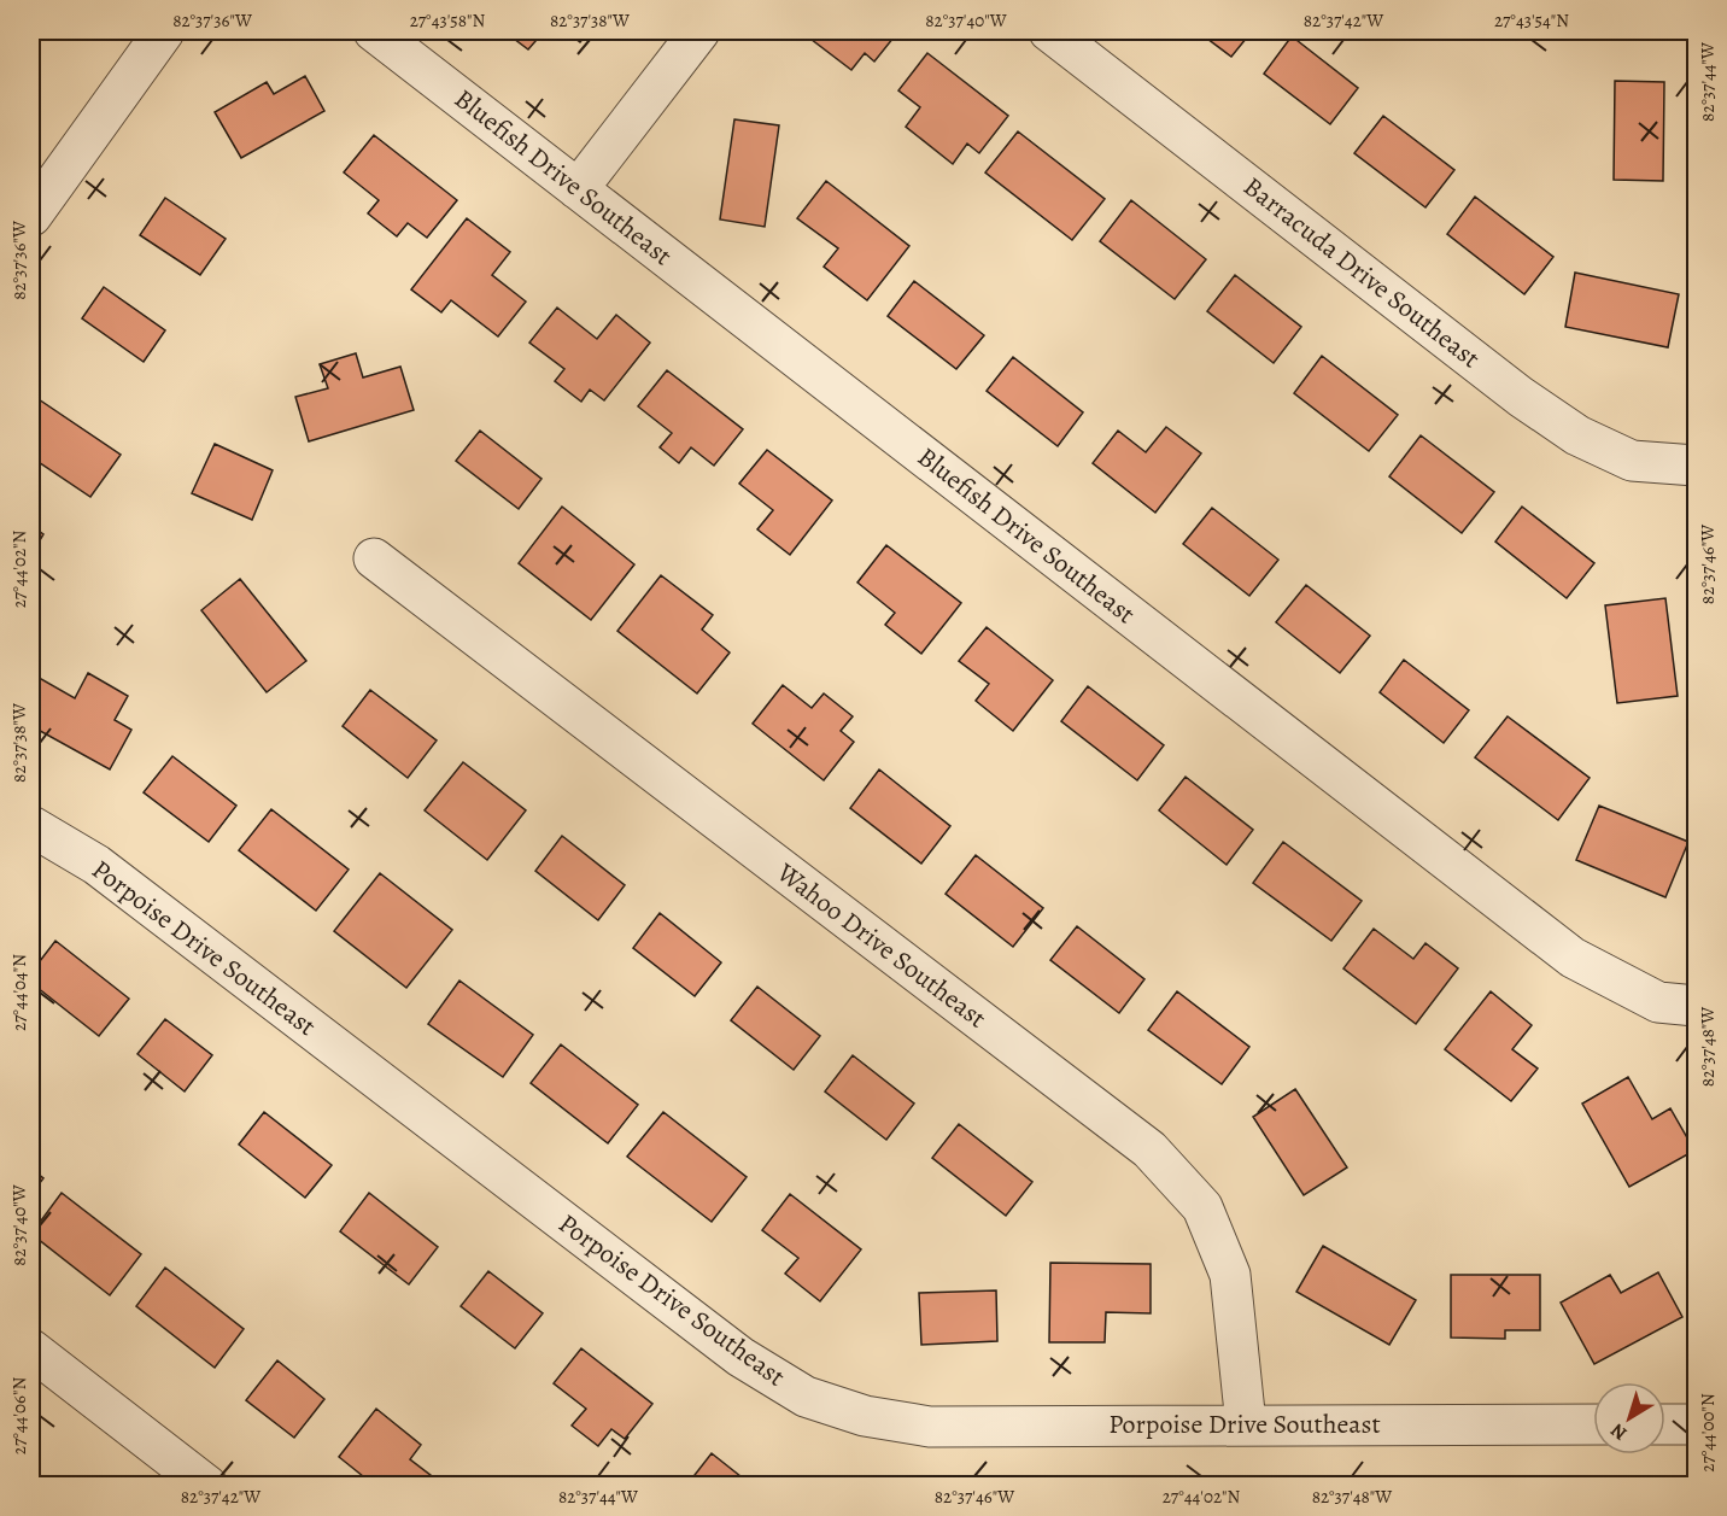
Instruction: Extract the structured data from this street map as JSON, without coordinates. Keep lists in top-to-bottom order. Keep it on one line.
{"streets":{"street":["Bluefish Drive Southeast","Barracuda Drive Southeast","Wahoo Drive Southeast","Porpoise Drive Southeast"]},"crossings":[["Wahoo Drive Southeast","Porpoise Drive Southeast"]],"north":"bottom left","coordinates":["82°37'36\"W","27°43'58\"N","82°37'38\"W","82°37'40\"W","82°37'42\"W","27°43'54\"N","82°37'44\"W","82°37'46\"W","27°44'02\"N","27°44'04\"N","82°37'48\"W","27°44'06\"N","27°44'00\"N"]}
